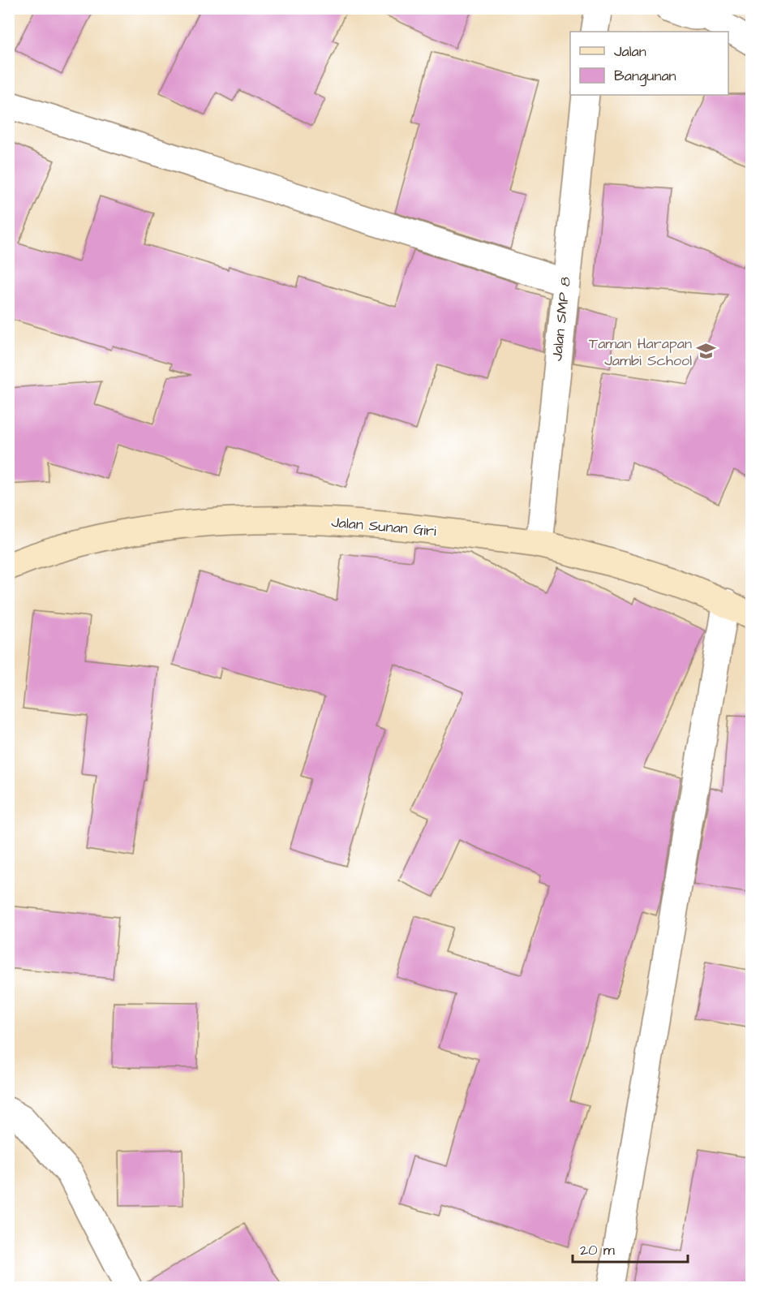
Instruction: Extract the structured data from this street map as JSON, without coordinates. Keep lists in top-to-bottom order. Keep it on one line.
{"streets":{"street":["Jalan SMP 8","Jalan Sunan Giri"]},"crossings":[["Jalan SMP 8","Jalan Sunan Giri"]],"places":{"school or university":["Taman Harapan Jambi School"]},"legend":["Jalan","Bangunan"],"scale_bar":"20 m"}
